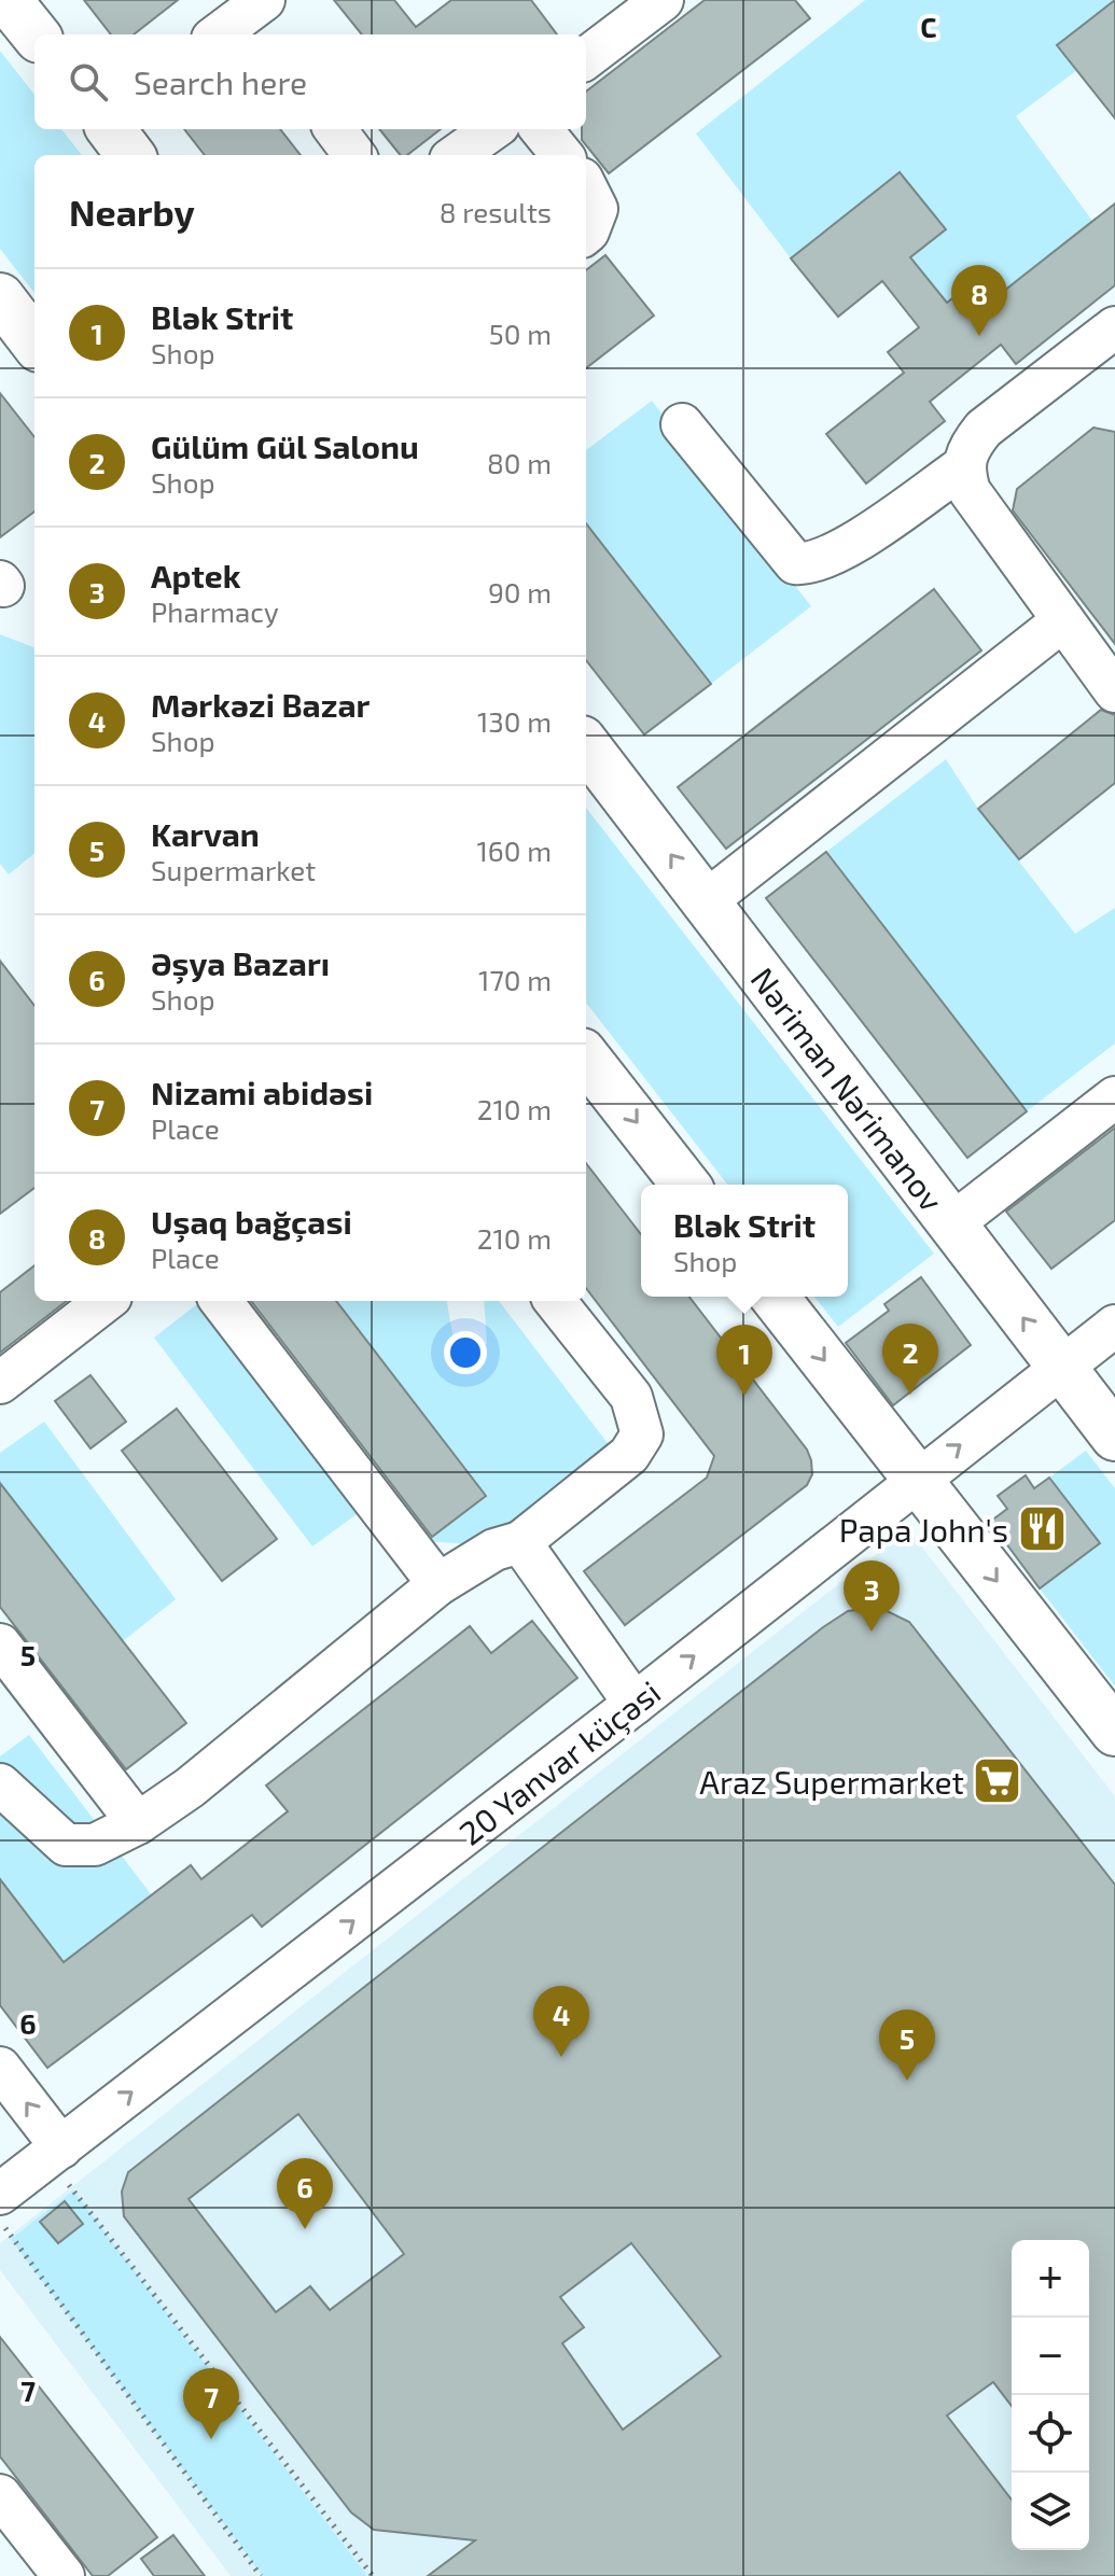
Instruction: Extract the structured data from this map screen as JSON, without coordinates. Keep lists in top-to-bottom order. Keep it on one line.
{"streets":{"main road":["Nəriman Nərimanov"],"street":["20 Yanvar küçəsi"]},"crossings":[["Nəriman Nərimanov","20 Yanvar küçəsi"]],"places":{"restaurant":["Papa John's"],"supermarket":["Araz Supermarket"]},"page":{"search":"Search here","heading":["Nearby","8 results"],"pins":["8","2","1","3","4","5","6","7"],"list":[{"mark":"1","name":"Blək Strit","note":"Shop","value":"50 m"},{"mark":"2","name":"Gülüm Gül Salonu","note":"Shop","value":"80 m"},{"mark":"3","name":"Aptek","note":"Pharmacy","value":"90 m"},{"mark":"4","name":"Mərkəzi Bazar","note":"Shop","value":"130 m"},{"mark":"5","name":"Karvan","note":"Supermarket","value":"160 m"},{"mark":"6","name":"Əşya Bazarı","note":"Shop","value":"170 m"},{"mark":"7","name":"Nizami abidәsi","note":"Place","value":"210 m"},{"mark":"8","name":"Uşaq bağçasi","note":"Place","value":"210 m"}],"popup":["Blək Strit","Shop"],"map_buttons":["+","−"]},"grid":{"columns":["C"],"rows":["5","6","7"]}}
